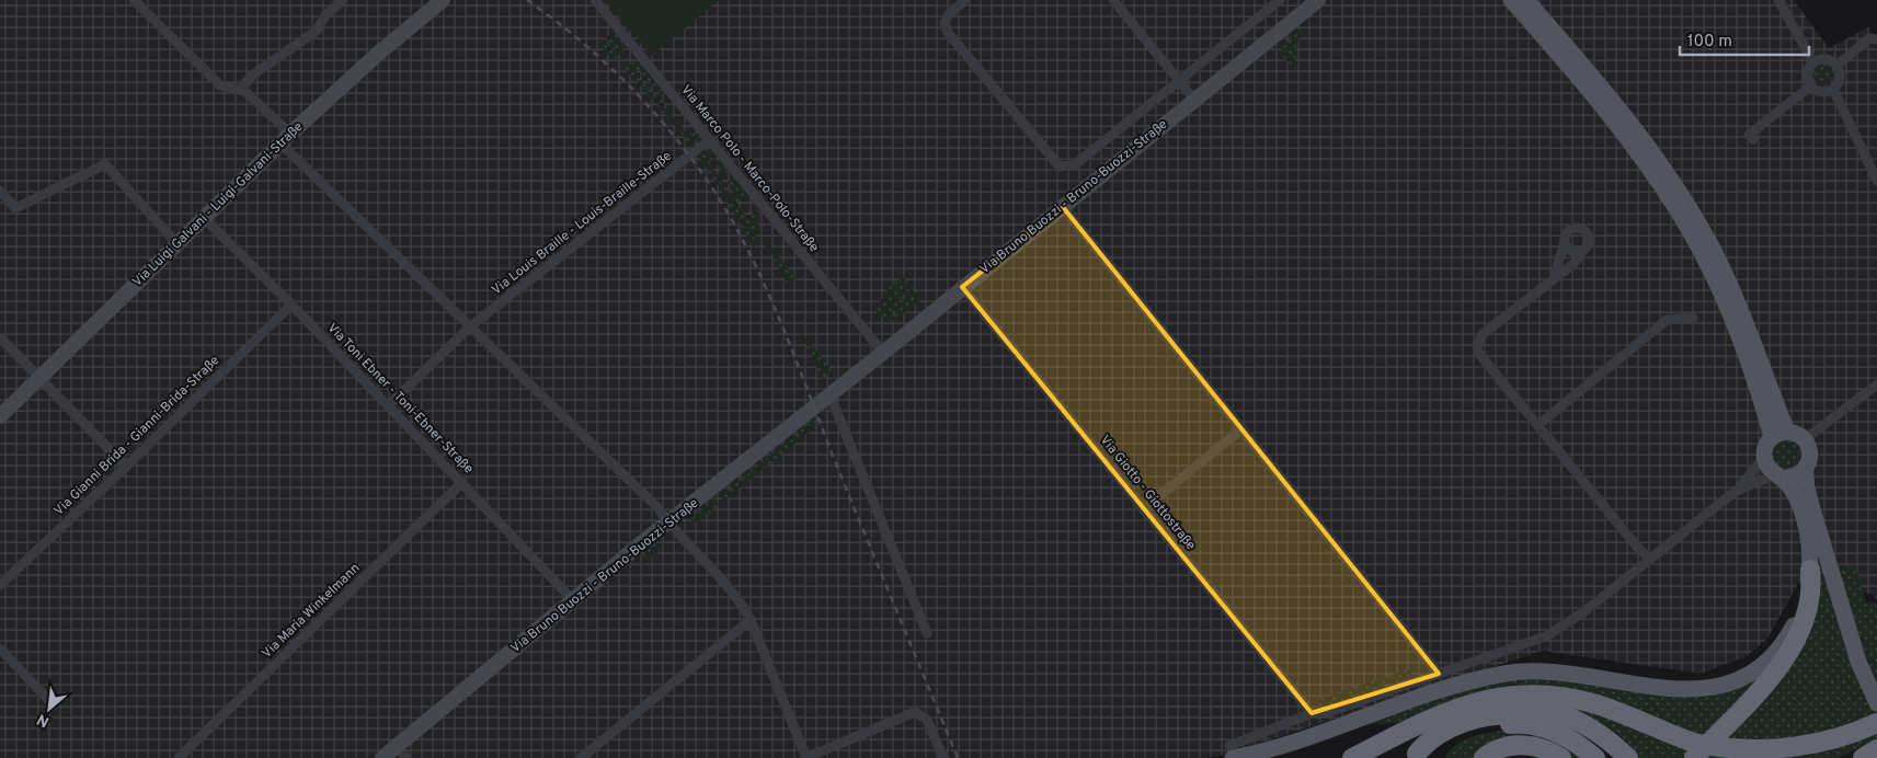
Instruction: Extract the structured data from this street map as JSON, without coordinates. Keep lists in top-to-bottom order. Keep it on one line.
{"streets":{"main road":["Via Bruno Buozzi - Bruno-Buozzi-Straße","Via Luigi Galvani - Luigi-Galvani-Straße"],"street":["Via Marco Polo - Marco-Polo-Straße","Via Louis Braille - Louis-Braille-Straße","Via Toni Ebner - Toni-Ebner-Straße","Via Gianni Brida - Gianni-Brida-Straße","Via Giotto - Giottostraße","Via Maria Winkelmann"]},"crossings":[["Via Marco Polo - Marco-Polo-Straße","Via Bruno Buozzi - Bruno-Buozzi-Straße"],["Via Marco Polo - Marco-Polo-Straße","Via Louis Braille - Louis-Braille-Straße"],["Via Bruno Buozzi - Bruno-Buozzi-Straße","Via Toni Ebner - Toni-Ebner-Straße"],["Via Bruno Buozzi - Bruno-Buozzi-Straße","Via Giotto - Giottostraße"],["Via Luigi Galvani - Luigi-Galvani-Straße","Via Toni Ebner - Toni-Ebner-Straße"],["Via Louis Braille - Louis-Braille-Straße","Via Toni Ebner - Toni-Ebner-Straße"],["Via Toni Ebner - Toni-Ebner-Straße","Via Gianni Brida - Gianni-Brida-Straße"],["Via Toni Ebner - Toni-Ebner-Straße","Via Maria Winkelmann"]],"scale_bar":"100 m","north":"bottom left"}
